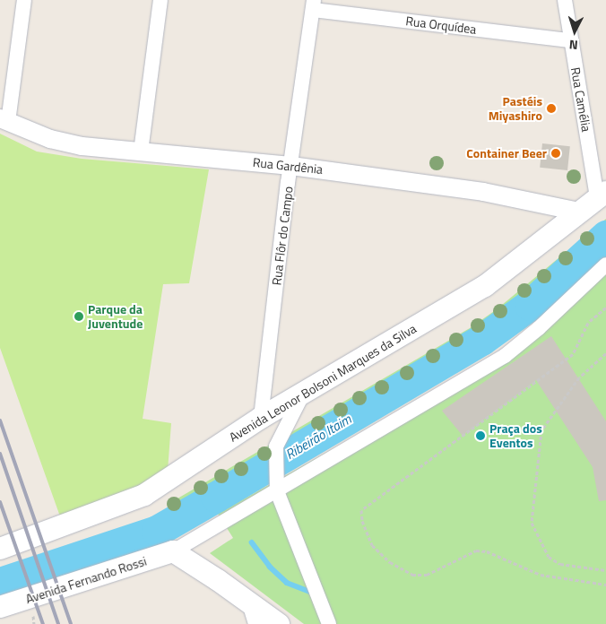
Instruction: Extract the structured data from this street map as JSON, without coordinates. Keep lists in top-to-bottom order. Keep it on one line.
{"streets":{"main road":["Avenida Leonor Bolsoni Marques da Silva","Avenida Fernando Rossi"],"street":["Rua Orquídea","Rua Camélia","Rua Gardênia","Rua Flôr do Campo"]},"crossings":[["Rua Orquídea","Rua Camélia"],["Rua Orquídea","Rua Flôr do Campo"],["Rua Camélia","Avenida Leonor Bolsoni Marques da Silva"],["Rua Gardênia","Rua Flôr do Campo"],["Rua Gardênia","Avenida Leonor Bolsoni Marques da Silva"],["Rua Flôr do Campo","Avenida Leonor Bolsoni Marques da Silva"]],"water":["Ribeirão Itaim"],"places":["Pastéis Miyashiro","Container Beer","Parque da Juventude","Praça dos Eventos"],"north":"bottom"}
